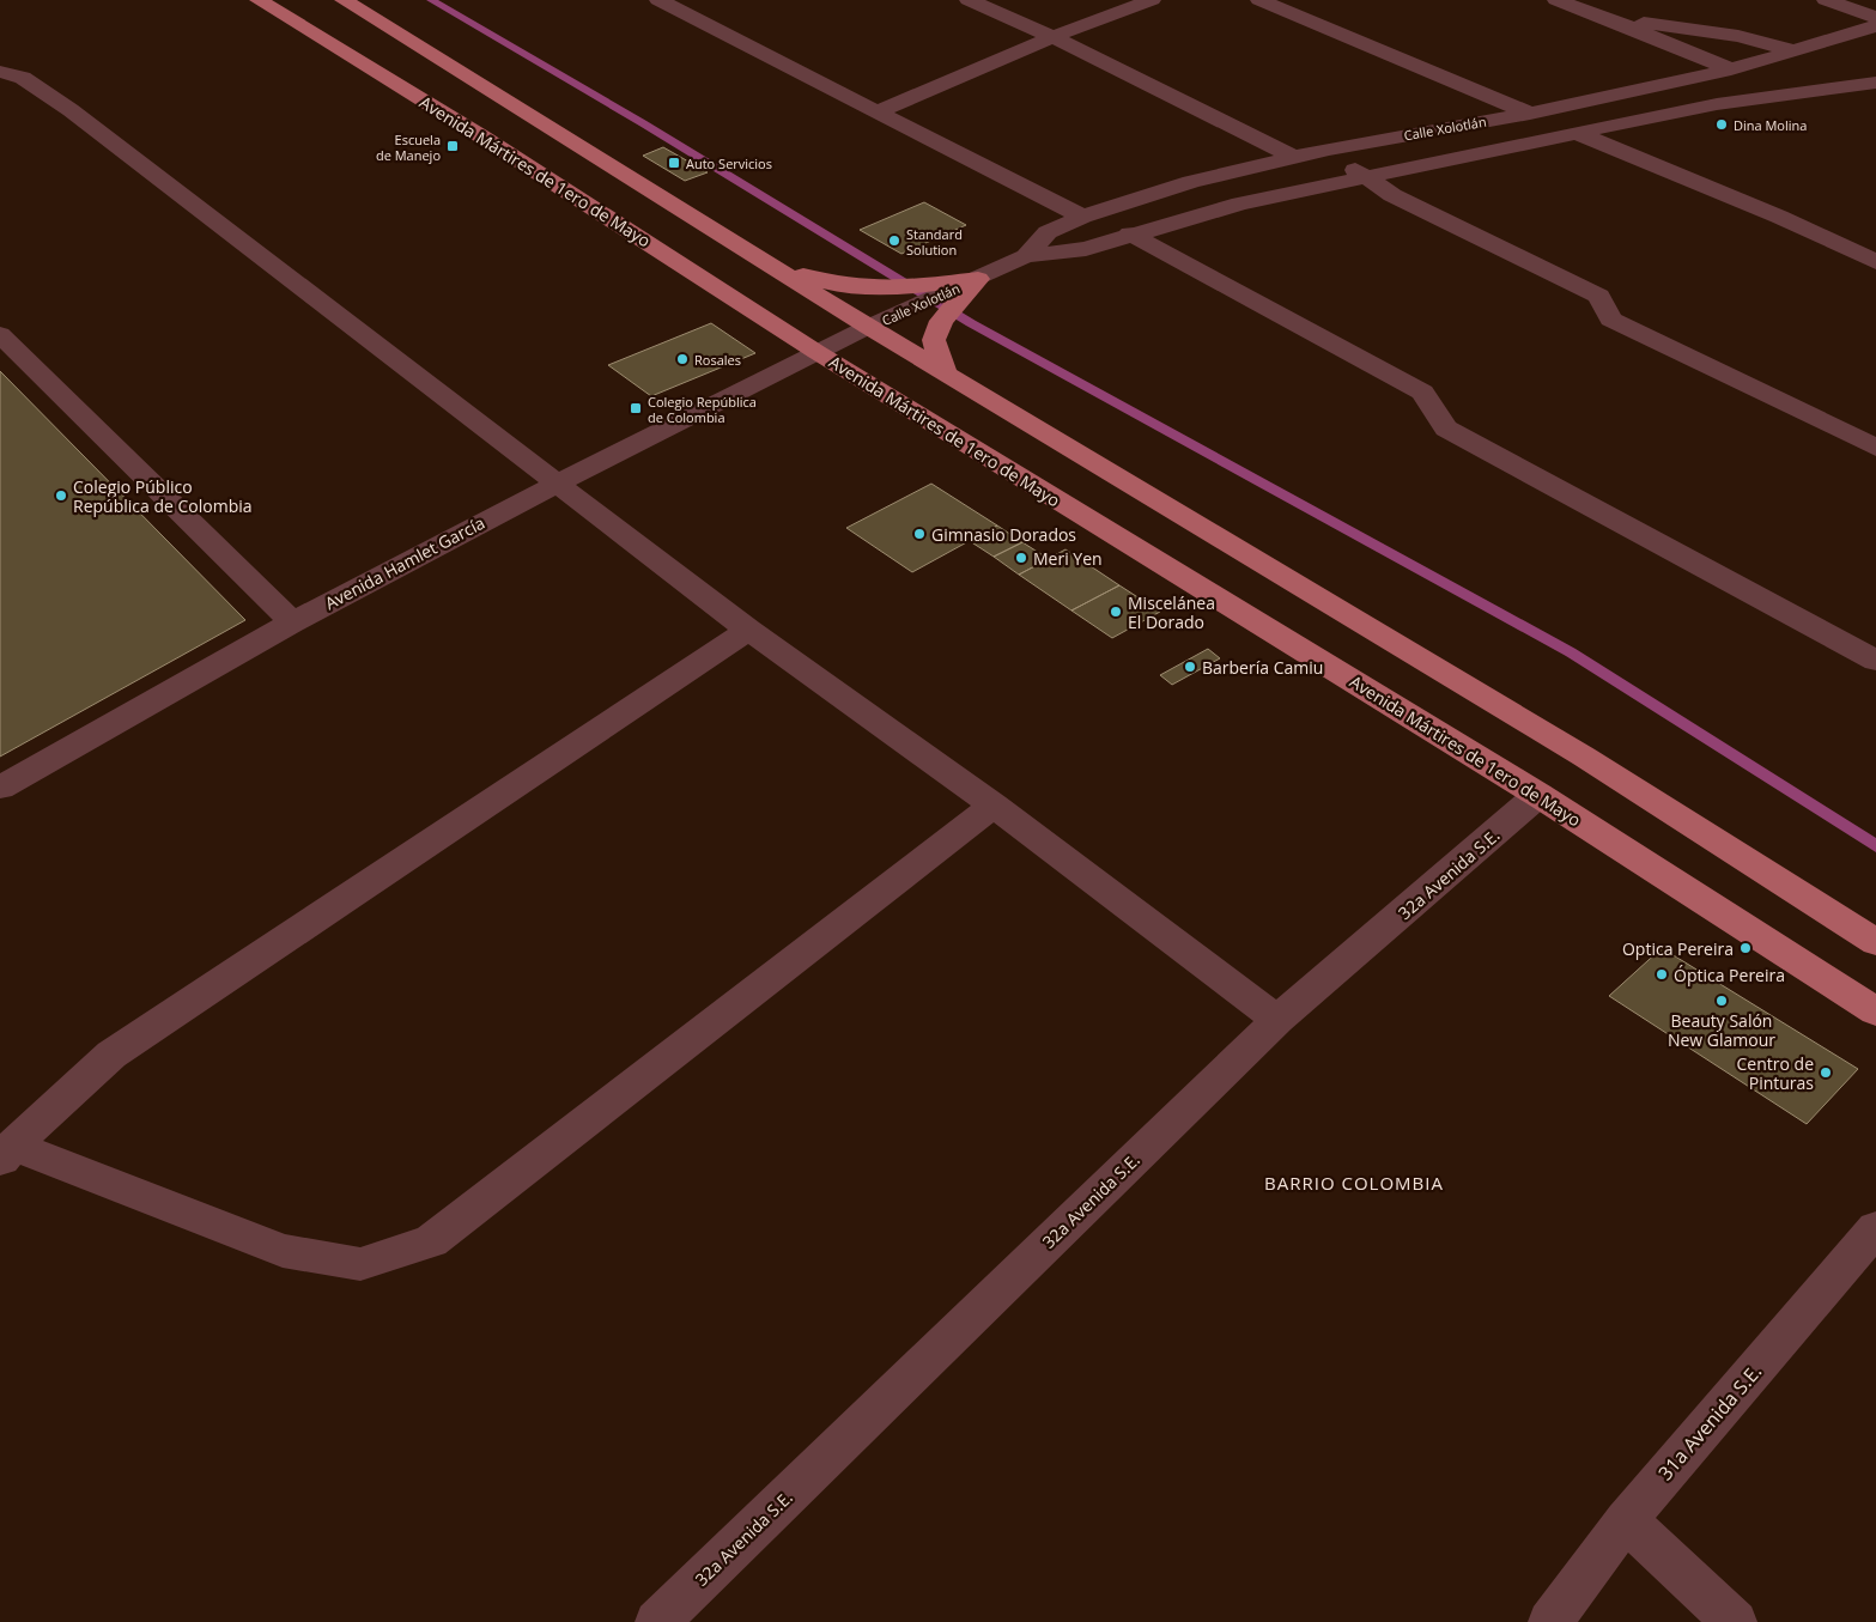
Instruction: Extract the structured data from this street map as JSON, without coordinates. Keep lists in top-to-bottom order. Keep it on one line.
{"streets":{"main road":["Avenida Mártires de 1ero de Mayo"],"street":["Calle Xolotlán","Avenida Hamlet García","32a Avenida S.E.","31a Avenida S.E."]},"crossings":[["Calle Xolotlán","Avenida Mártires de 1ero de Mayo"],["Calle Xolotlán","Avenida Hamlet García"],["Avenida Mártires de 1ero de Mayo","Avenida Hamlet García"],["Avenida Mártires de 1ero de Mayo","32a Avenida S.E."]],"districts":["BARRIO COLOMBIA"],"places":{"other":["Dina Molina","Standard Solution","Rosales","Colegio Público República de Colombia","Gimnasio Dorados","Meri Yen","Miscelánea El Dorado","Barbería Camiu","Optica Pereira","Óptica Pereira","Beauty Salón New Glamour","Centro de Pinturas"],"transit":["Escuela de Manejo","Auto Servicios","Colegio República de Colombia"]}}
